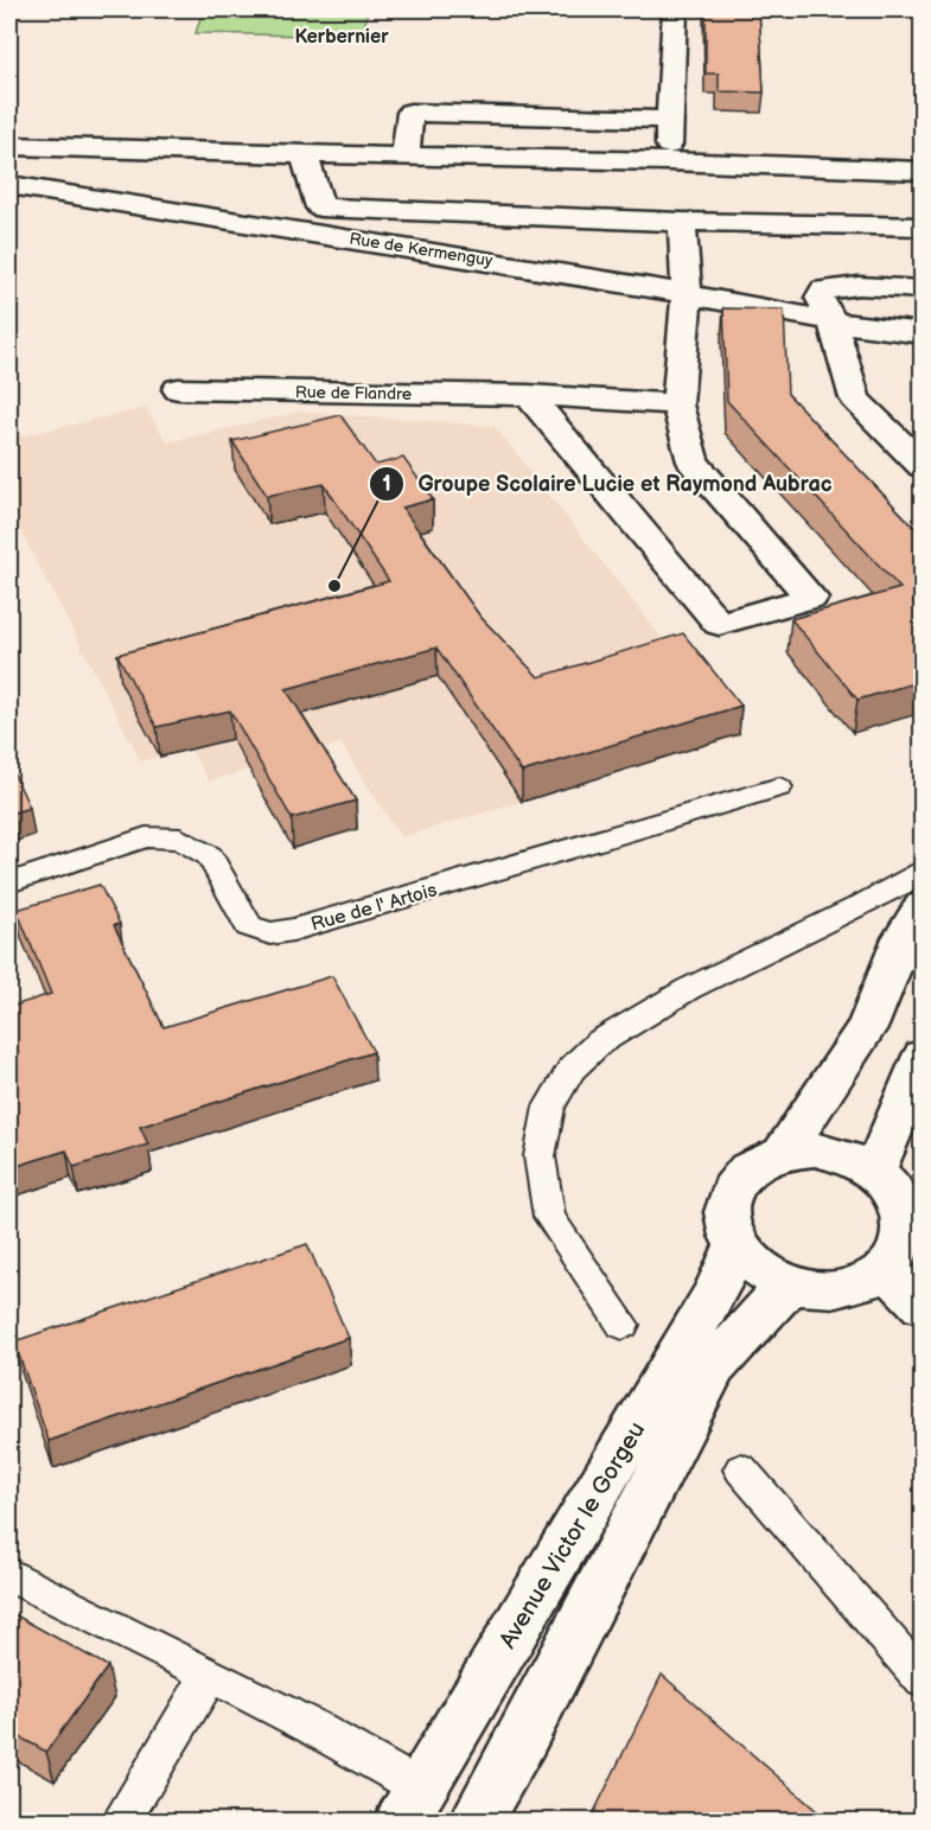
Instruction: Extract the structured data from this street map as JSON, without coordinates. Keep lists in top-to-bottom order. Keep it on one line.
{"streets":{"street":["Rue de Kermenguy","Rue de Flandre","Avenue Victor le Gorgeu"],"lane":["Rue de l' Artois"]},"districts":["Kerbernier"],"places":["Groupe Scolaire Lucie et Raymond Aubrac"]}
